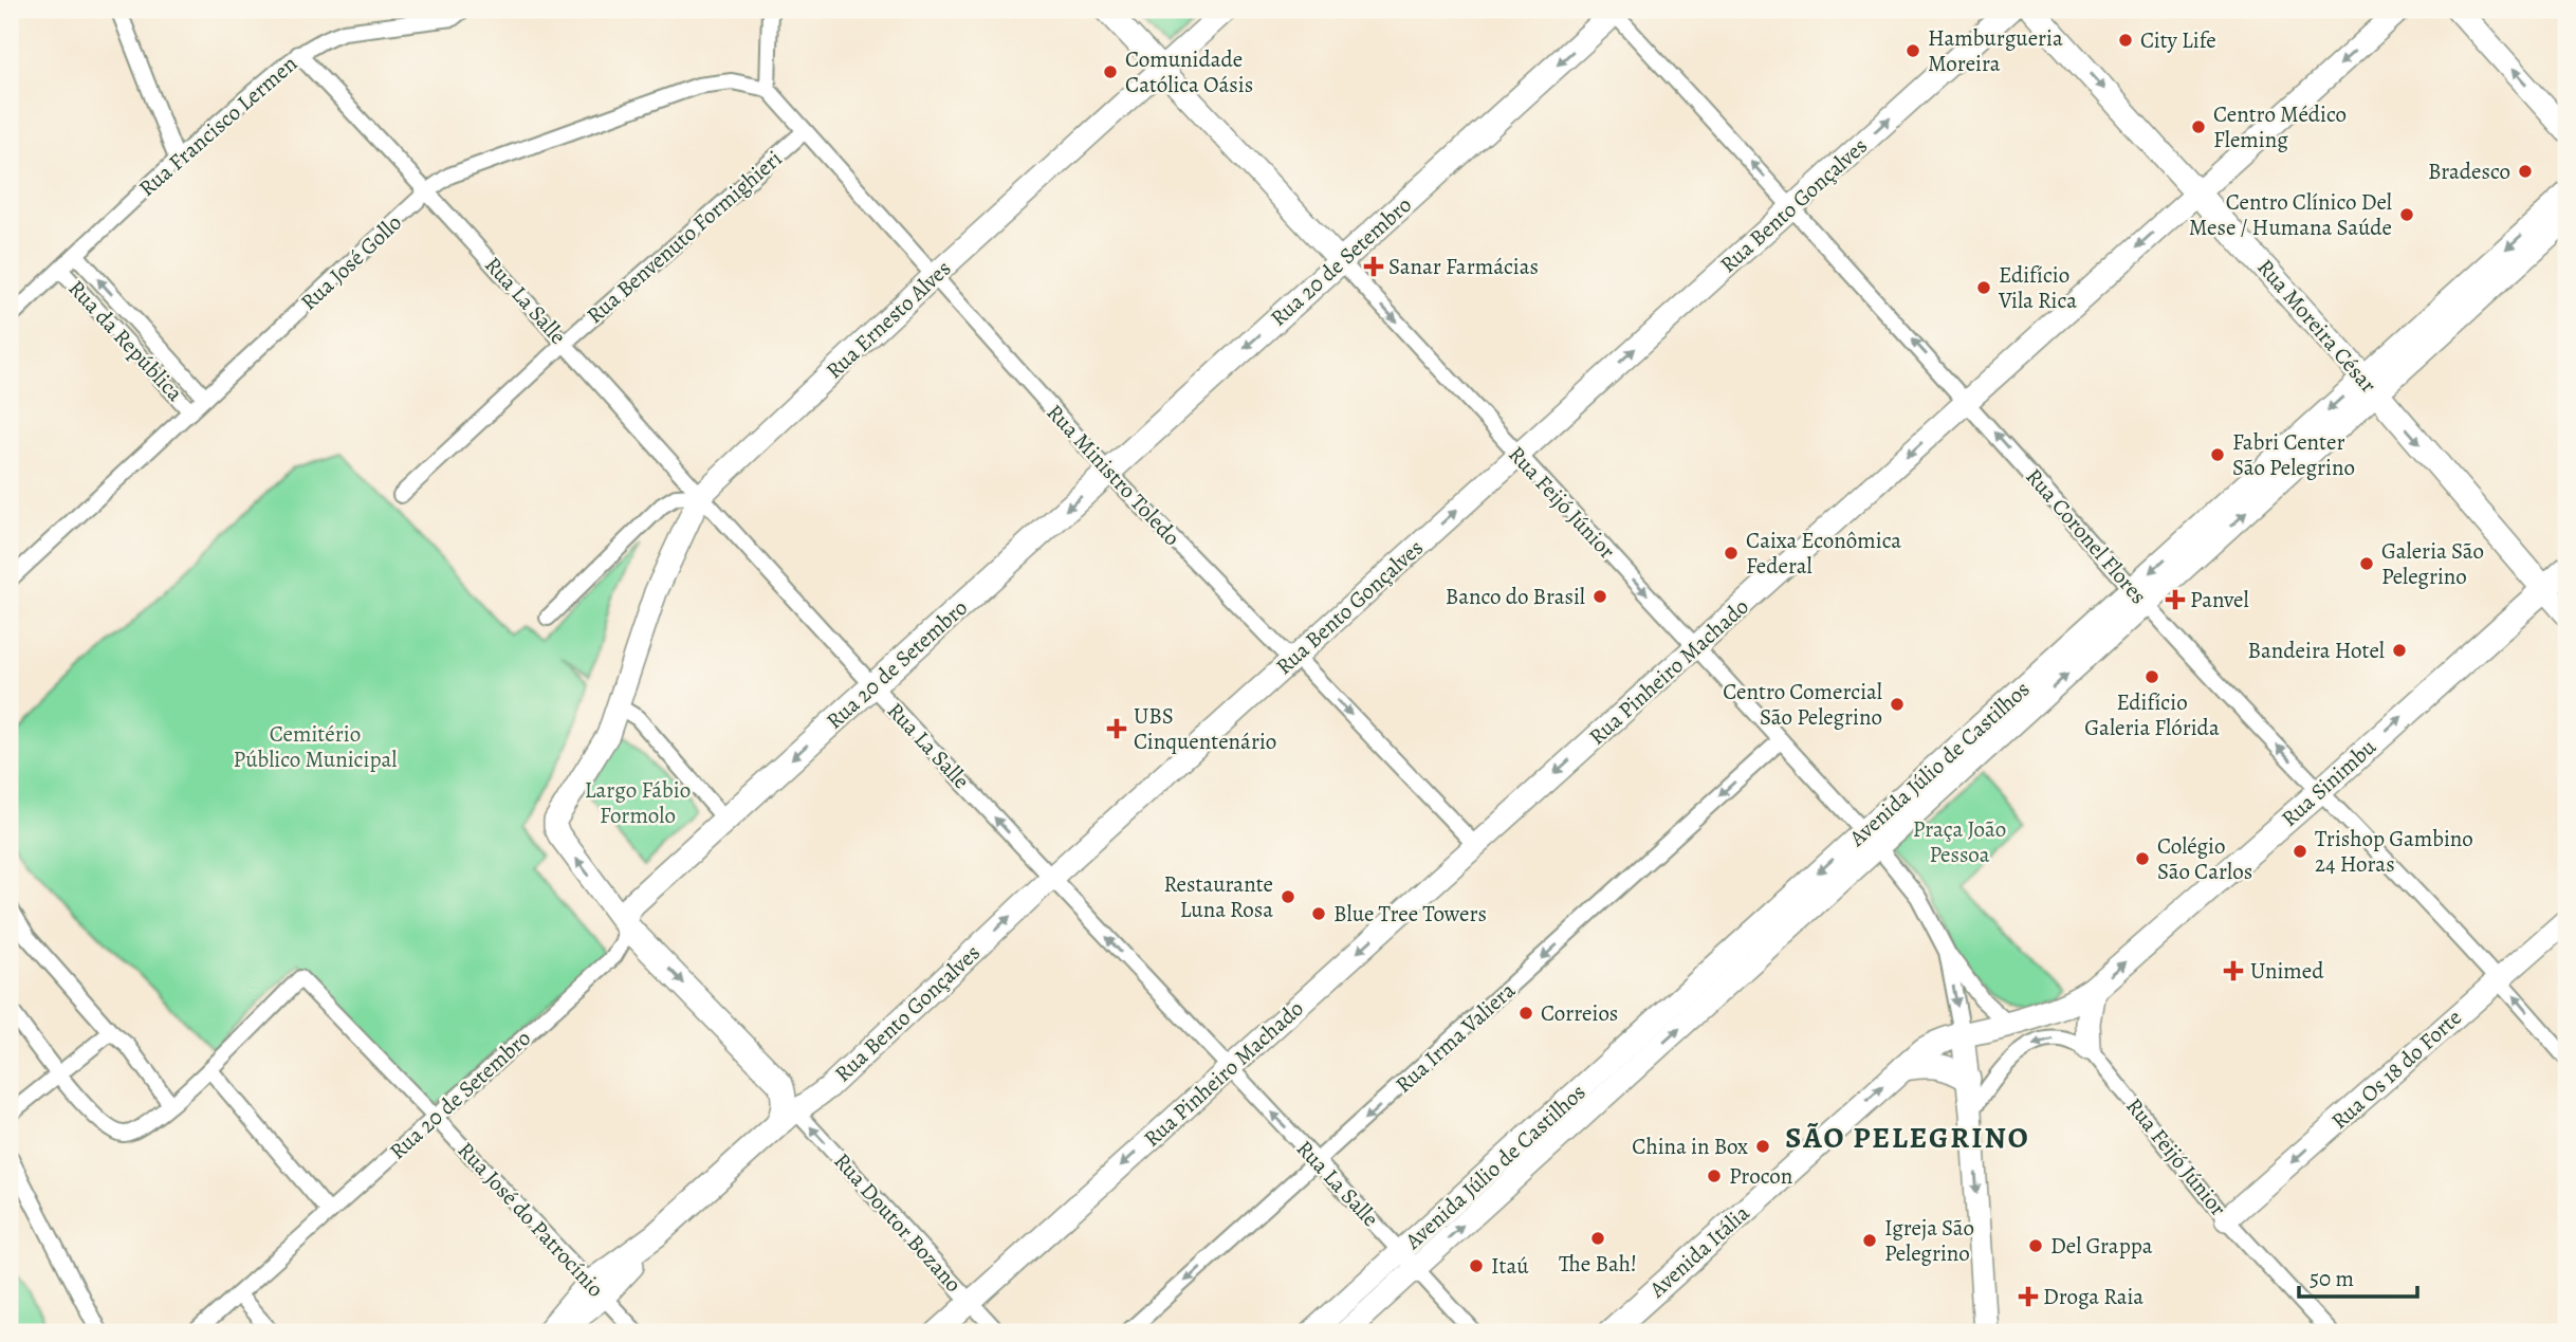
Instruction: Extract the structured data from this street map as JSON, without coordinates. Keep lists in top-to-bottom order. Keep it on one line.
{"streets":{"main road":["Rua Bento Gonçalves","Rua 20 de Setembro","Rua Moreira César","Rua Sinimbu","Avenida Itália"],"street":["Rua Francisco Lermen","Rua Benvenuto Formighieri","Rua José Gollo","Rua La Salle","Rua Ernesto Alves","Rua da República","Rua Ministro Toledo","Rua Feijó Júnior","Rua Coronel Flores","Rua Pinheiro Machado","Avenida Júlio de Castilhos","Rua Irma Valiera","Rua Os 18 do Forte","Rua José do Patrocínio","Rua Doutor Bozano"]},"crossings":[["Rua Francisco Lermen","Rua La Salle"],["Rua Francisco Lermen","Rua da República"],["Rua Bento Gonçalves","Rua La Salle"],["Rua Bento Gonçalves","Rua Ministro Toledo"],["Rua Bento Gonçalves","Rua Feijó Júnior"],["Rua Bento Gonçalves","Rua Coronel Flores"],["Rua Bento Gonçalves","Rua José do Patrocínio"],["Rua Bento Gonçalves","Rua Doutor Bozano"],["Rua Benvenuto Formighieri","Rua La Salle"],["Rua Benvenuto Formighieri","Rua Ministro Toledo"],["Rua 20 de Setembro","Rua La Salle"],["Rua 20 de Setembro","Rua Ministro Toledo"],["Rua 20 de Setembro","Rua Feijó Júnior"],["Rua 20 de Setembro","Rua Coronel Flores"],["Rua 20 de Setembro","Rua José do Patrocínio"],["Rua José Gollo","Rua La Salle"],["Rua José Gollo","Rua da República"],["Rua José Gollo","Rua Ministro Toledo"],["Rua La Salle","Rua Ernesto Alves"],["Rua La Salle","Rua Pinheiro Machado"],["Rua La Salle","Avenida Júlio de Castilhos"],["Rua La Salle","Rua Irma Valiera"],["Rua Ernesto Alves","Rua Ministro Toledo"],["Rua Ernesto Alves","Rua Feijó Júnior"],["Rua Moreira César","Rua Pinheiro Machado"],["Rua Moreira César","Avenida Júlio de Castilhos"],["Rua Moreira César","Rua Sinimbu"],["Rua Ministro Toledo","Rua Pinheiro Machado"],["Rua Feijó Júnior","Rua Pinheiro Machado"],["Rua Feijó Júnior","Avenida Júlio de Castilhos"],["Rua Feijó Júnior","Rua Sinimbu"],["Rua Feijó Júnior","Rua Irma Valiera"],["Rua Feijó Júnior","Rua Os 18 do Forte"],["Rua Feijó Júnior","Avenida Itália"],["Rua Coronel Flores","Rua Pinheiro Machado"],["Rua Coronel Flores","Avenida Júlio de Castilhos"],["Rua Coronel Flores","Rua Sinimbu"],["Rua Coronel Flores","Rua Os 18 do Forte"],["Rua Pinheiro Machado","Rua Doutor Bozano"],["Rua Sinimbu","Avenida Itália"]],"one_way":["Rua Bento Gonçalves","Rua 20 de Setembro","Rua La Salle","Rua Moreira César","Rua Coronel Flores","Rua Pinheiro Machado","Rua Sinimbu","Rua Irma Valiera","Rua Os 18 do Forte","Rua Doutor Bozano","Avenida Itália"],"districts":["SÃO PELEGRINO"],"parks":["Cemitério Público Municipal","Largo Fábio Formolo","Praça João Pessoa"],"places":{"other":["City Life","Hamburgueria Moreira","Comunidade Católica Oásis","Centro Médico Fleming","Bradesco","Centro Clínico Del Mese / Humana Saúde","Edifício Vila Rica","Fabri Center São Pelegrino","Caixa Econômica Federal","Galeria São Pelegrino","Banco do Brasil","Bandeira Hotel","Edifício Galeria Flórida","Centro Comercial São Pelegrino","Trishop Gambino 24 Horas","Colégio São Carlos","Restaurante Luna Rosa","Blue Tree Towers","Correios","China in Box","Procon","The Bah!","Igreja São Pelegrino","Del Grappa","Itaú"],"health":["Sanar Farmácias","Panvel","UBS Cinquentenário","Unimed","Droga Raia"]},"scale_bar":"50 m"}
